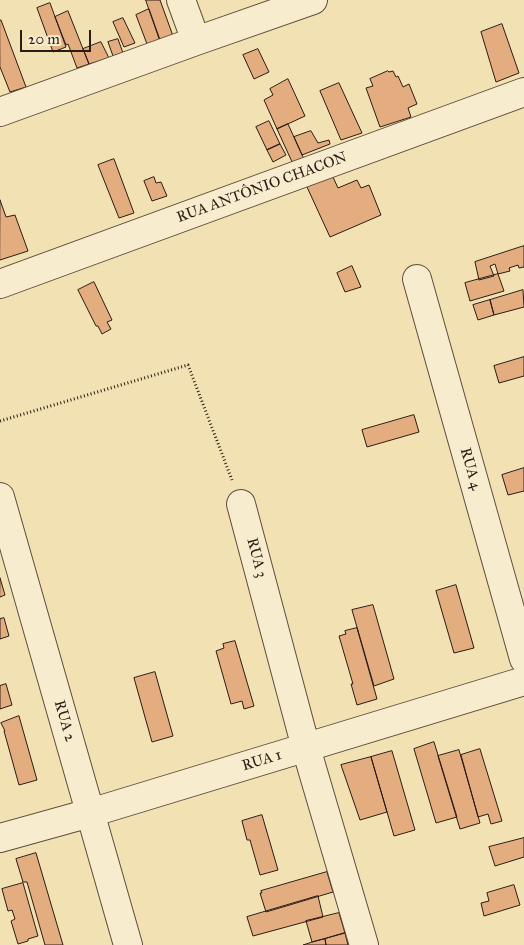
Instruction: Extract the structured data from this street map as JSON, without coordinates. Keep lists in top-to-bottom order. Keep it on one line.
{"streets":{"street":["RUA ANTÔNIO CHACON","RUA 4","RUA 3","RUA 2","RUA 1"]},"crossings":[["RUA 3","RUA 1"],["RUA 2","RUA 1"]],"scale_bar":"20 m"}
